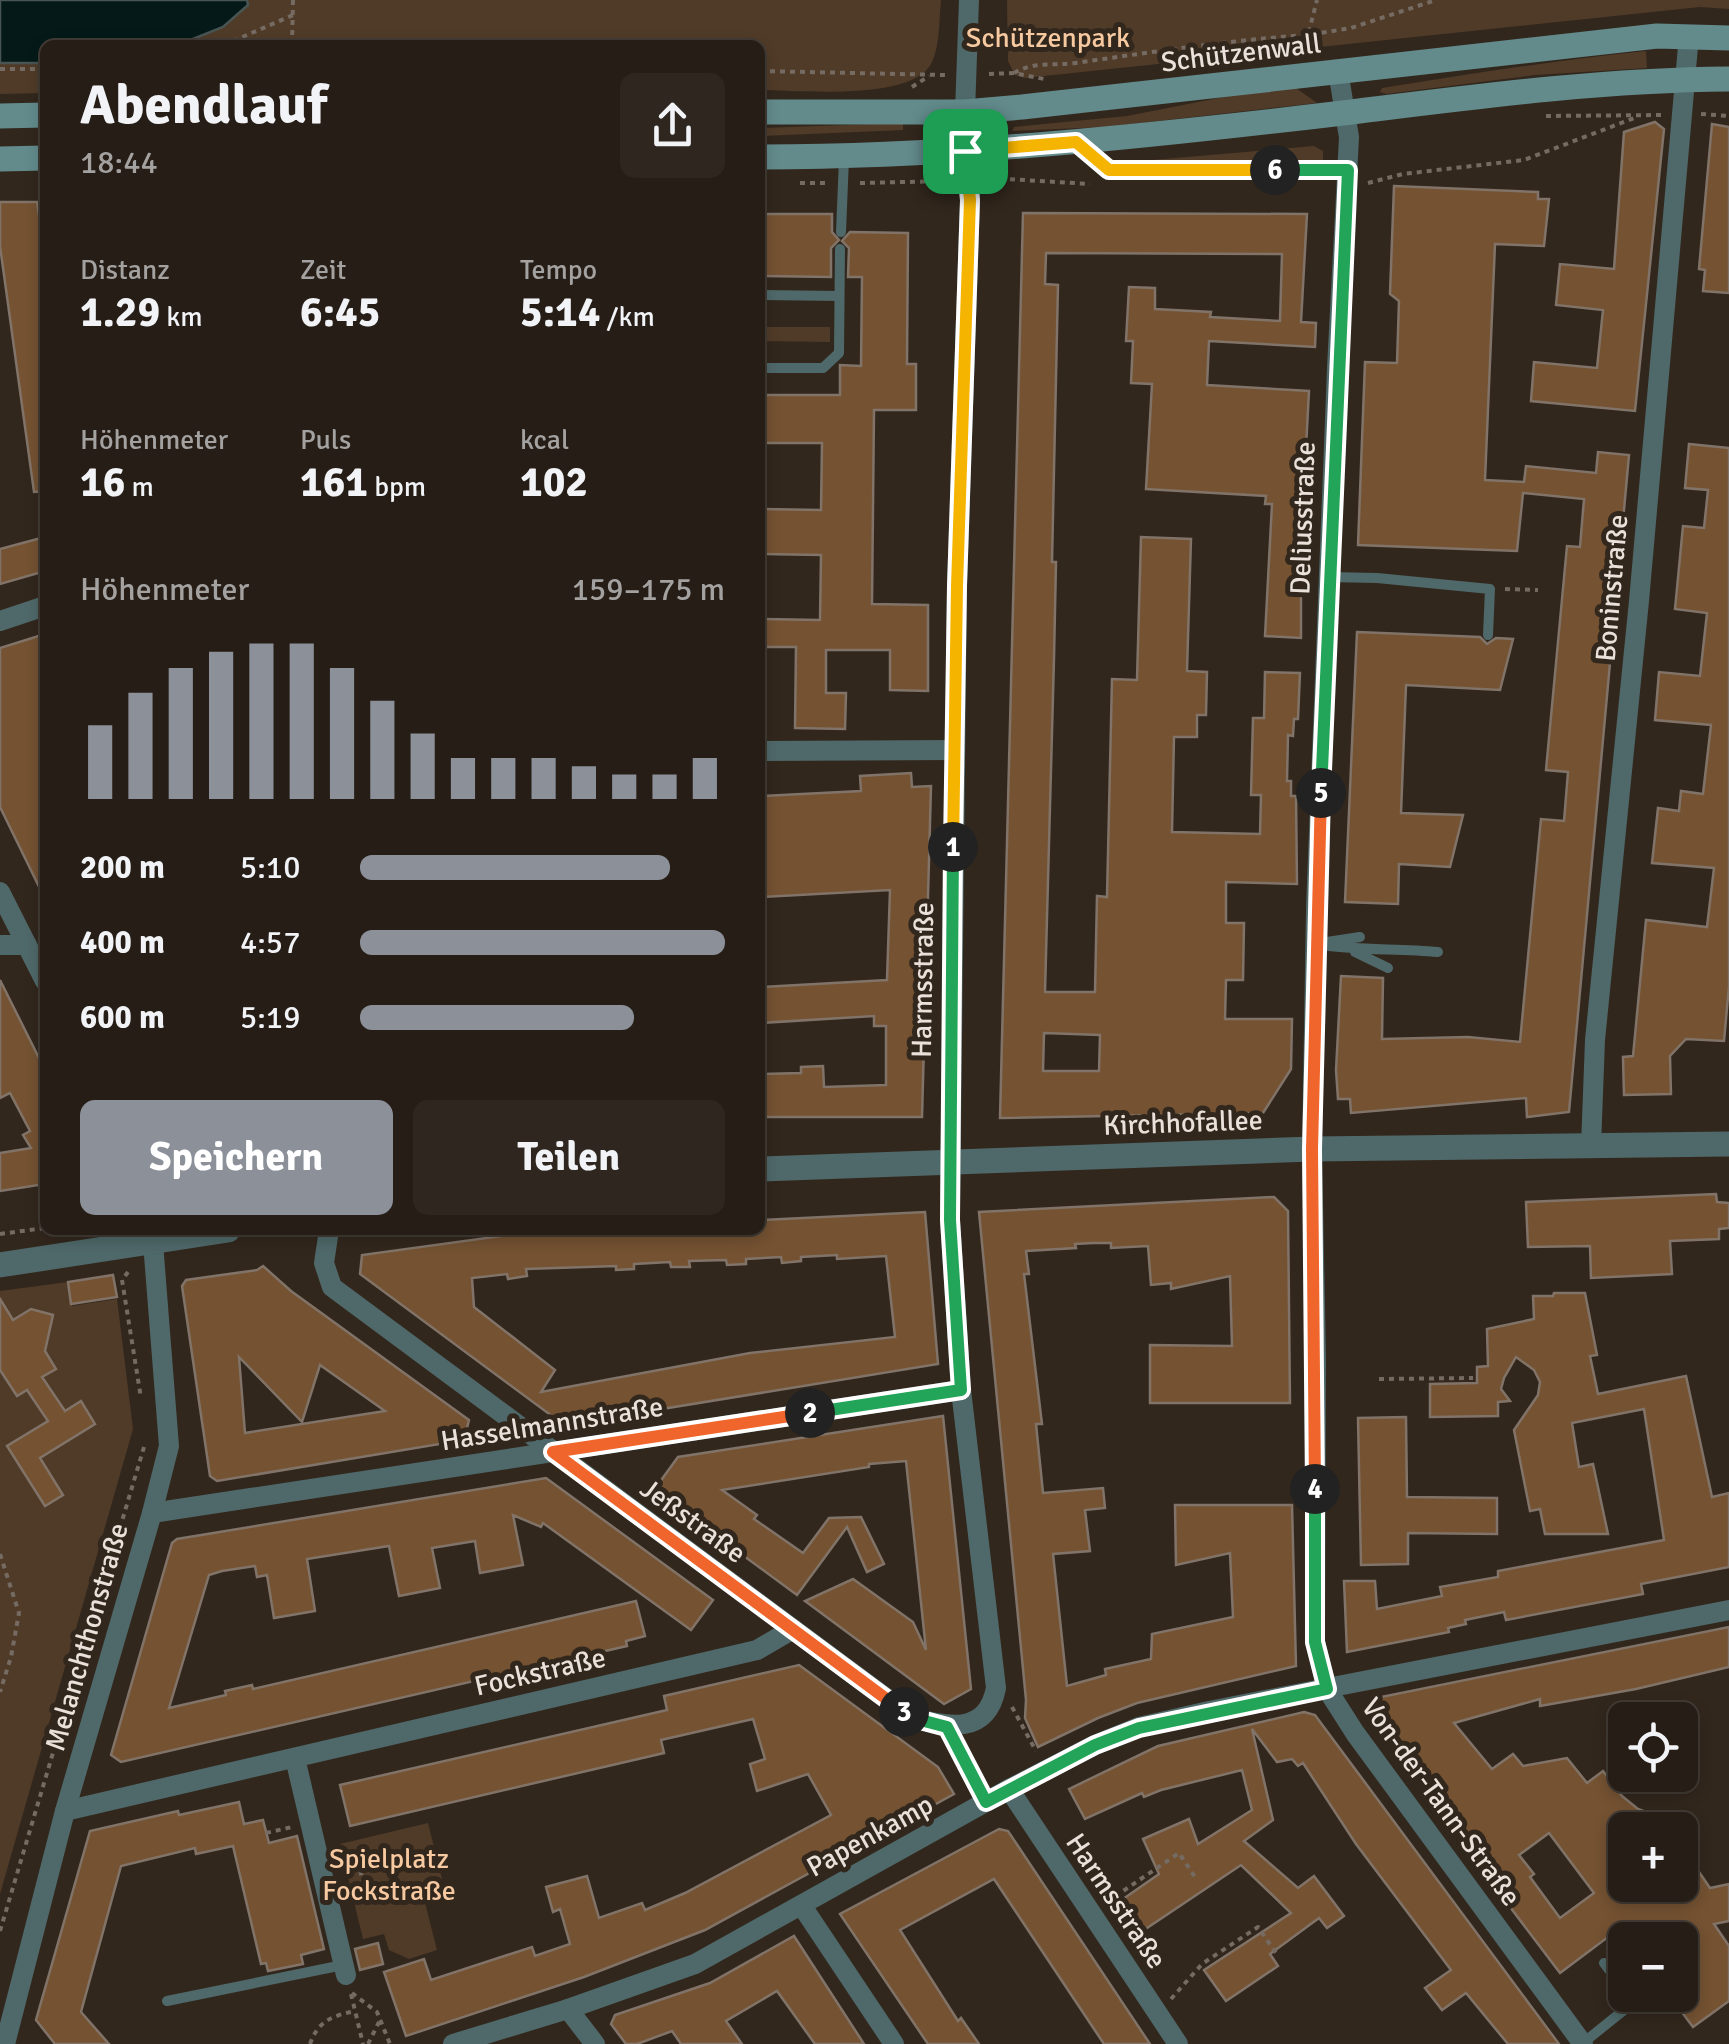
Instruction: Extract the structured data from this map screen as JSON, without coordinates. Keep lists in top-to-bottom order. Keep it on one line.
{"streets":{"main road":["Schützenwall"],"street":["Deliusstraße","Boninstraße","Harmsstraße","Kirchhofallee","Hasselmannstraße","Jeßstraße","Melanchthonstraße","Fockstraße","Von-der-Tann-Straße","Papenkamp"]},"crossings":[["Schützenwall","Deliusstraße"],["Schützenwall","Boninstraße"],["Schützenwall","Harmsstraße"],["Deliusstraße","Kirchhofallee"],["Deliusstraße","Von-der-Tann-Straße"],["Boninstraße","Kirchhofallee"],["Harmsstraße","Kirchhofallee"],["Harmsstraße","Hasselmannstraße"],["Harmsstraße","Papenkamp"],["Kirchhofallee","Von-der-Tann-Straße"],["Hasselmannstraße","Jeßstraße"],["Hasselmannstraße","Melanchthonstraße"],["Jeßstraße","Fockstraße"],["Melanchthonstraße","Fockstraße"],["Von-der-Tann-Straße","Papenkamp"]],"parks":["Schützenpark","Spielplatz Fockstraße"],"page":{"heading":["Abendlauf","18:44"],"pins":["6","5","1","2","4","3"],"stats":[["Distanz","1.29 km"],["Zeit","6:45"],["Tempo","5:14 /km"],["Höhenmeter","16 m"],["Puls","161 bpm"],["kcal","102"]],"chart":["Höhenmeter","159–175 m"],"list":[{"name":"200 m","note":"5:10"},{"name":"400 m","note":"4:57"},{"name":"600 m","note":"5:19"}],"buttons":["Speichern","Teilen"],"map_buttons":["+","−"]}}
